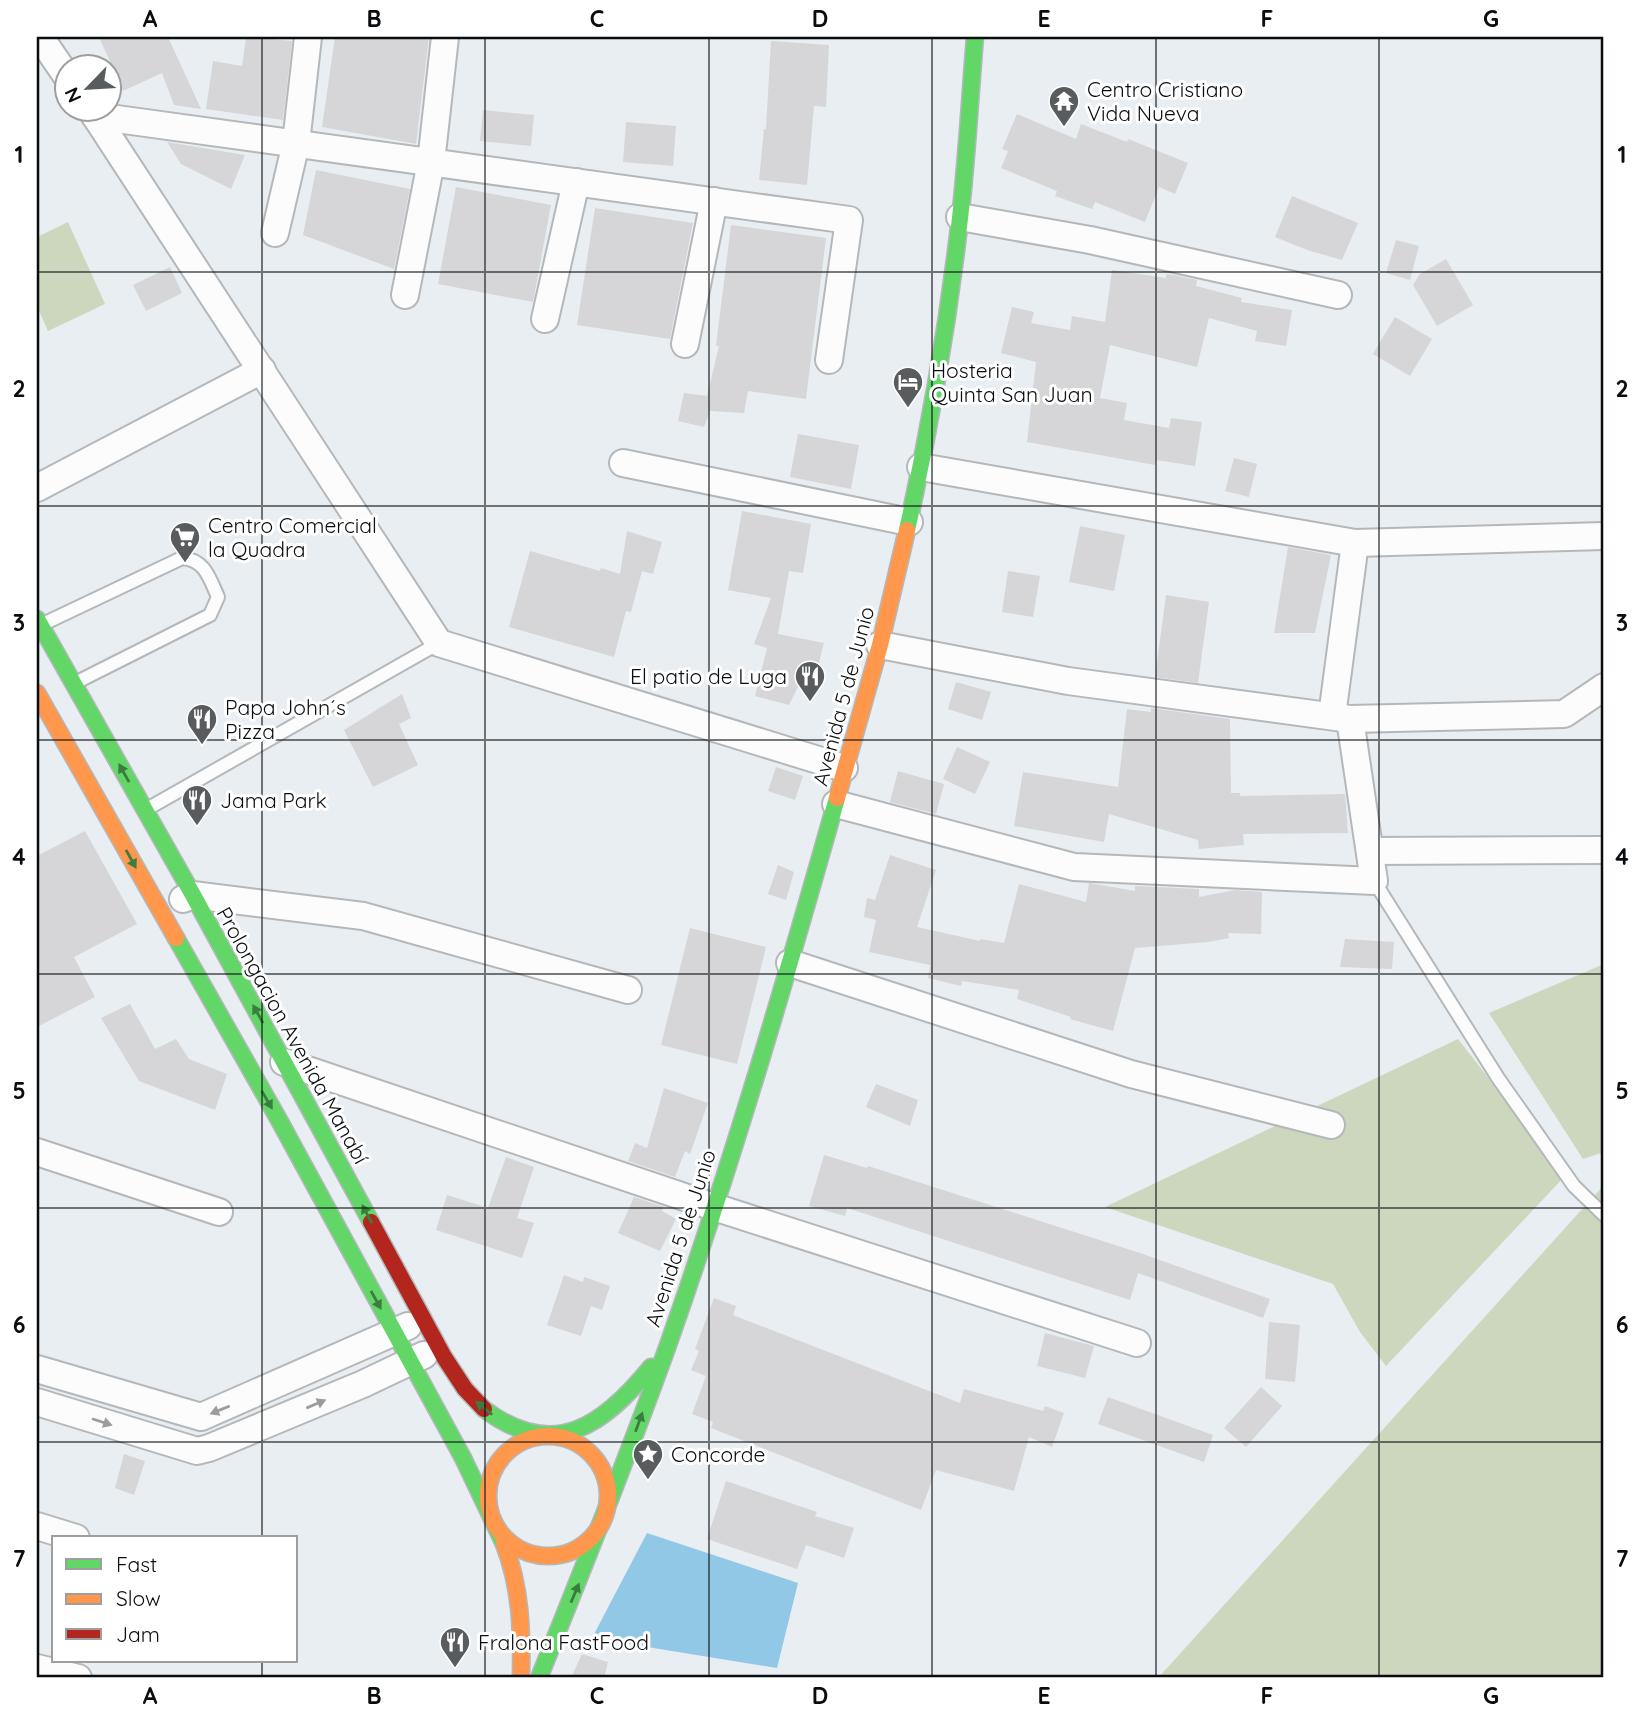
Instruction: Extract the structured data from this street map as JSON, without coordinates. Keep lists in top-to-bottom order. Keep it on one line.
{"streets":{"main road":["Avenida 5 de Junio","Prolongacion Avenida Manabí"]},"crossings":[["Avenida 5 de Junio","Prolongacion Avenida Manabí"]],"places":{"temple":["Centro Cristiano Vida Nueva"],"hotel":["Hosteria Quinta San Juan"],"supermarket":["Centro Comercial la Quadra"],"restaurant":["El patio de Luga","Papa John´s Pizza","Jama Park","Fralona FastFood"],"place":["Concorde"]},"legend":["Fast","Slow","Jam"],"north":"bottom left","grid":{"columns":["A","B","C","D","E","F","G"],"rows":["1","2","3","4","5","6","7"]}}
